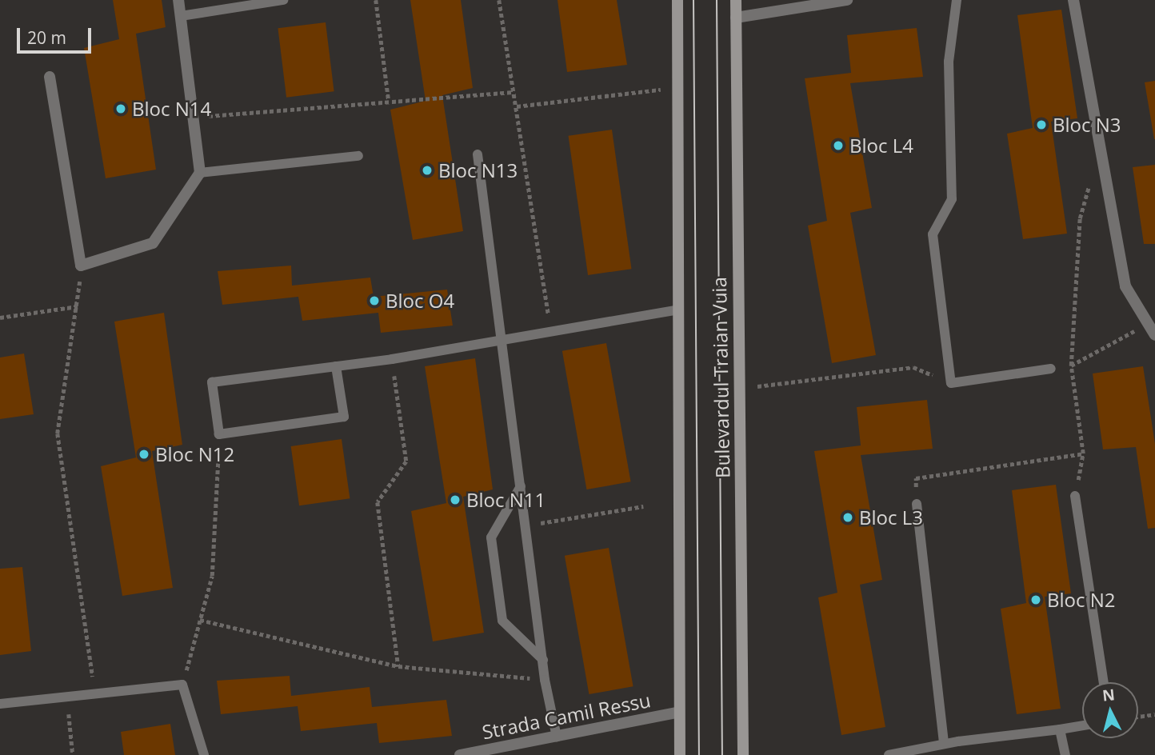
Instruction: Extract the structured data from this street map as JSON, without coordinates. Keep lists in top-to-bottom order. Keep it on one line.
{"streets":{"main road":["Bulevardul Traian Vuia"],"street":["Strada Camil Ressu"]},"crossings":[["Bulevardul Traian Vuia","Strada Camil Ressu"]],"places":["Bloc N14","Bloc N3","Bloc L4","Bloc N13","Bloc O4","Bloc N12","Bloc N11","Bloc L3","Bloc N2"],"scale_bar":"20 m","north":"top"}
